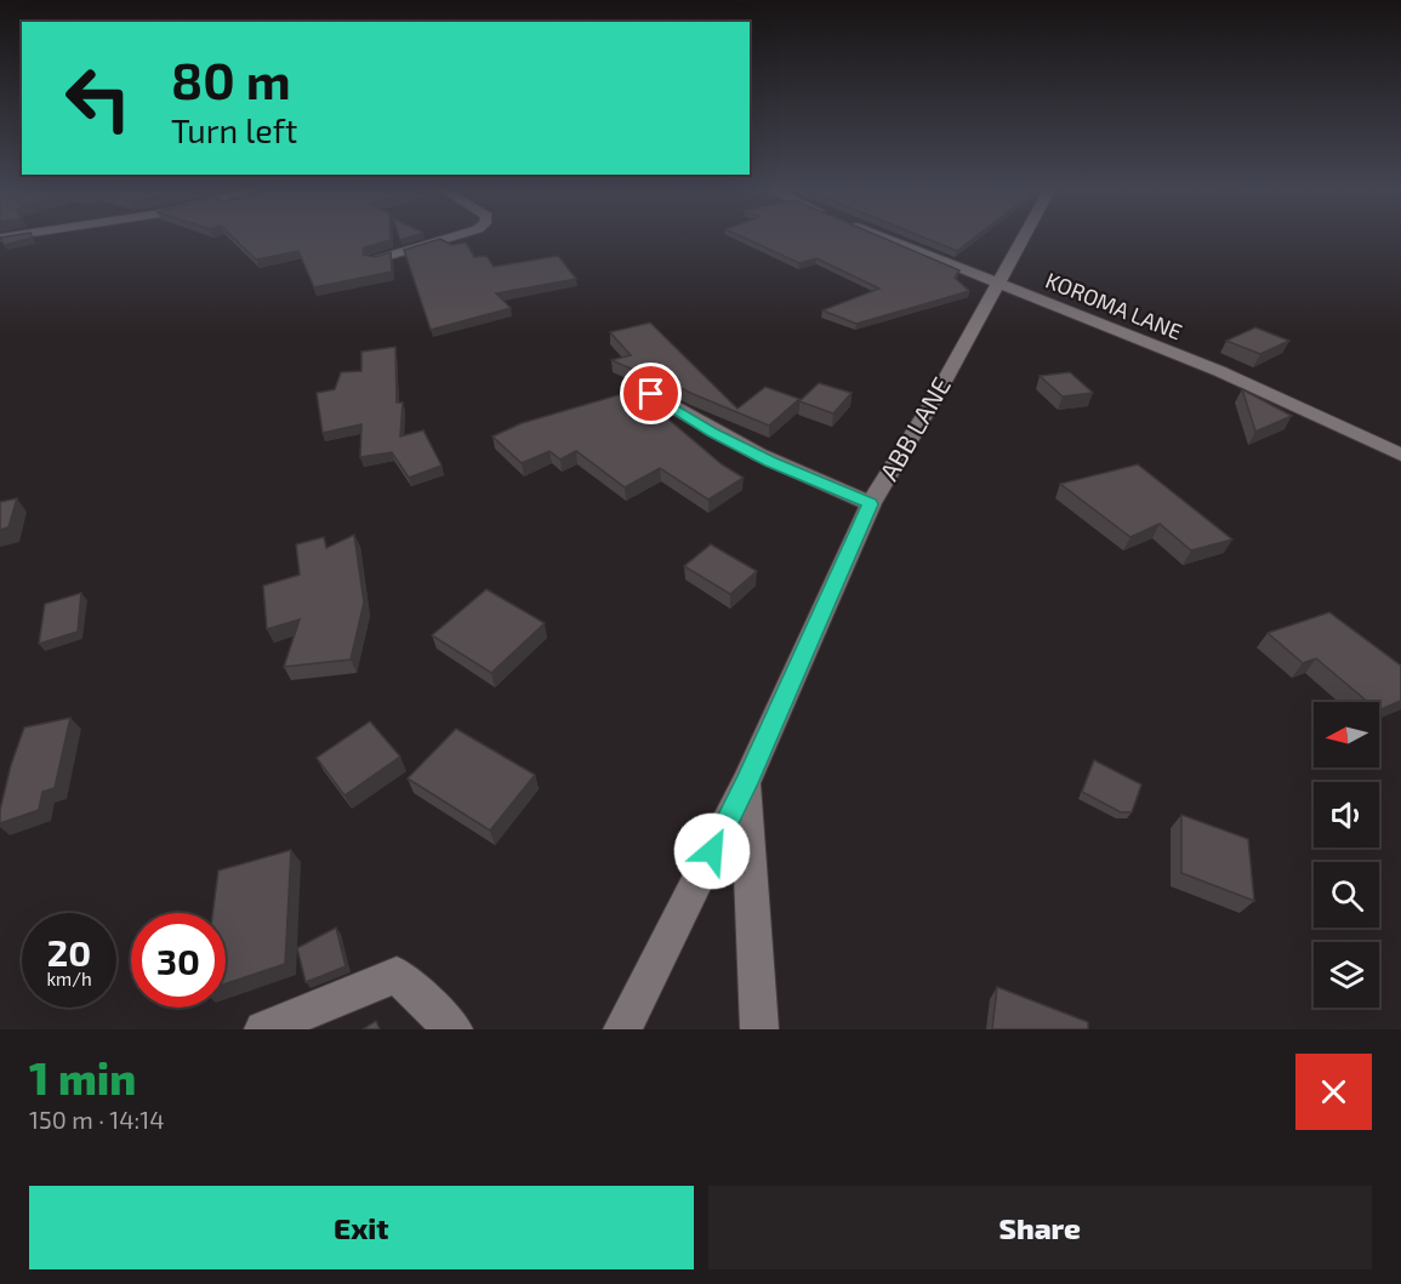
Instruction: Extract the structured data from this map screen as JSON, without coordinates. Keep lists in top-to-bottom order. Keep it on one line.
{"streets":{"street":["KOROMA LANE","ABB LANE"]},"crossings":[["KOROMA LANE","ABB LANE"]],"north":"left","page":{"turn":["80 m","Turn left"],"speed":"20 km/h","limit":"30","heading":["1 min","150 m · 14:14"],"buttons":["Exit","Share"]}}
